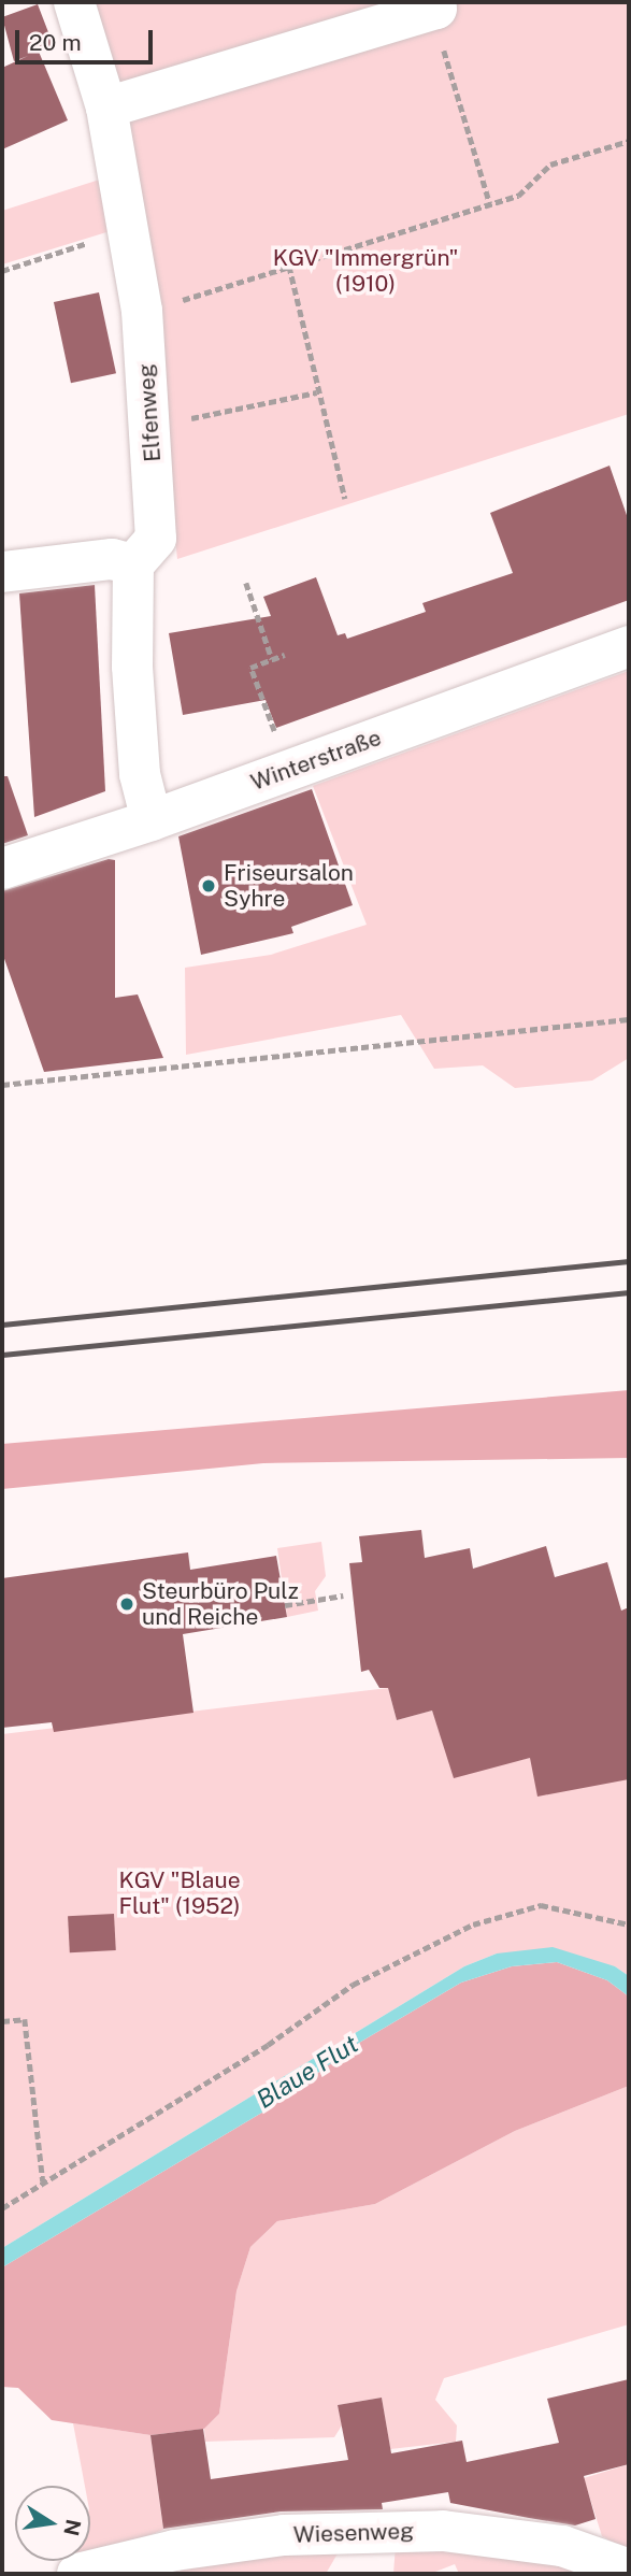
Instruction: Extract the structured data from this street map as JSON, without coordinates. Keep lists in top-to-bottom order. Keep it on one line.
{"streets":{"street":["Elfenweg","Winterstraße","Wiesenweg"]},"water":["Blaue Flut"],"parks":["KGV \"Immergrün\" (1910)","KGV \"Blaue Flut\" (1952)"],"places":["Friseursalon Syhre","Steurbüro Pulz und Reiche"],"scale_bar":"20 m","north":"right"}
